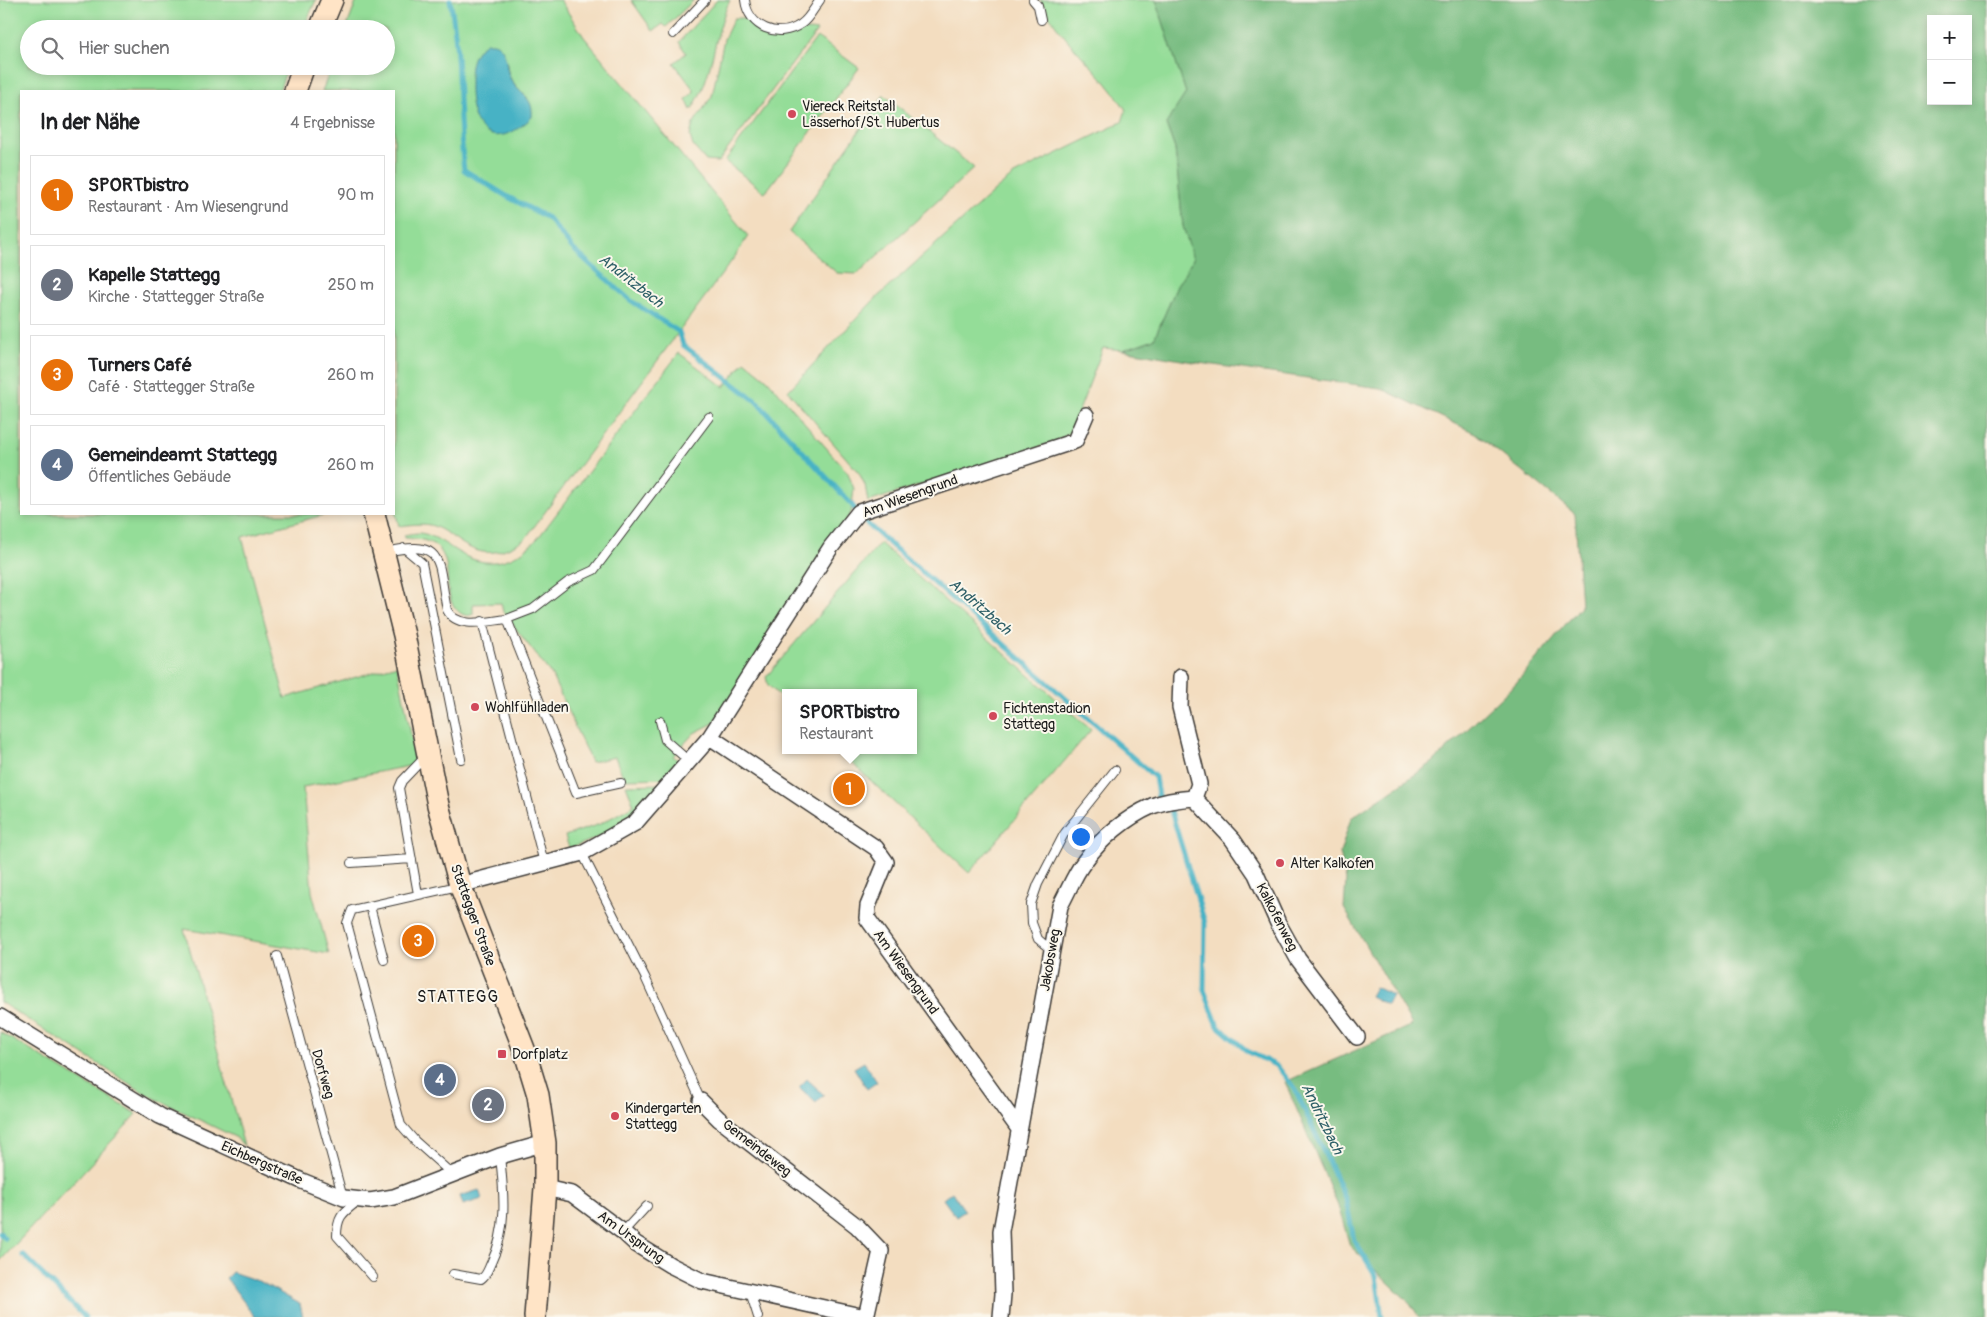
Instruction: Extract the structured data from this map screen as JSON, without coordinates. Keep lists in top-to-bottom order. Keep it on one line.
{"streets":{"main road":["Stattegger Straße"],"street":["Am Wiesengrund","Kalkofenweg","Jakobsweg","Gemeindeweg","Eichbergstraße","Am Ursprung"],"lane":["Dorfweg"]},"crossings":[["Am Wiesengrund","Stattegger Straße"],["Am Wiesengrund","Jakobsweg"],["Am Wiesengrund","Gemeindeweg"],["Stattegger Straße","Eichbergstraße"],["Stattegger Straße","Am Ursprung"],["Kalkofenweg","Jakobsweg"],["Dorfweg","Eichbergstraße"],["Gemeindeweg","Am Ursprung"]],"districts":["STATTEGG"],"water":["Andritzbach"],"places":{"other":["Viereck Reitstall Lässerhof/St. Hubertus","Wohlfühlladen","Fichtenstadion Stattegg","Alter Kalkofen","Kindergarten Stattegg"],"transit":["Dorfplatz"]},"page":{"map_buttons":["+","−"],"search":"Hier suchen","heading":["In der Nähe","4 Ergebnisse"],"list":[{"mark":"1","name":"SPORTbistro","note":"Restaurant · Am Wiesengrund","value":"90 m"},{"mark":"2","name":"Kapelle Stattegg","note":"Kirche · Stattegger Straße","value":"250 m"},{"mark":"3","name":"Turners Café","note":"Café · Stattegger Straße","value":"260 m"},{"mark":"4","name":"Gemeindeamt Stattegg","note":"Öffentliches Gebäude","value":"260 m"}],"popup":["SPORTbistro","Restaurant"],"pins":["1","3","4","2"]}}
